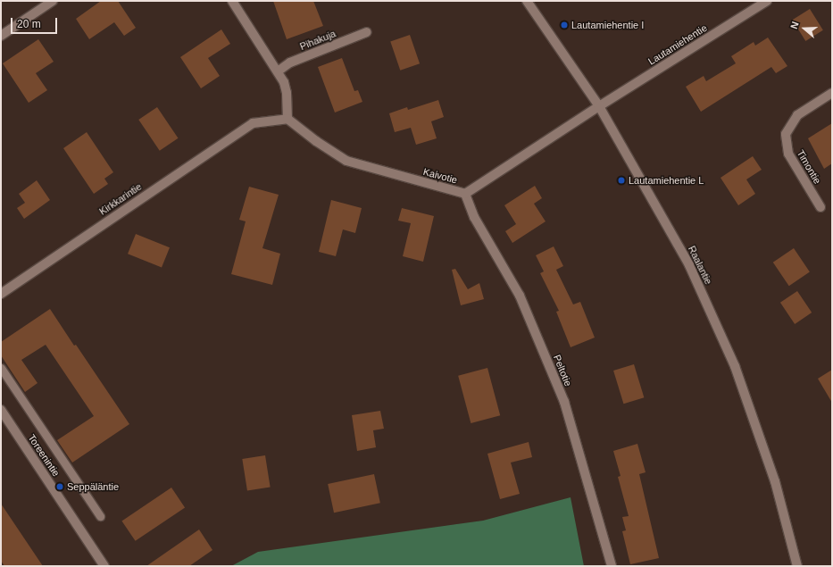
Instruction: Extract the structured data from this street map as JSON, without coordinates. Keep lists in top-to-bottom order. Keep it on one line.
{"streets":{"street":["Pihakuja","Lautamiehentie","Timontie","Kaivotie","Kirkkarintie","Raalantie","Peltotie","Toreenintie"]},"crossings":[["Lautamiehentie","Kaivotie"],["Lautamiehentie","Raalantie"],["Kaivotie","Kirkkarintie"],["Kaivotie","Raalantie"],["Kaivotie","Peltotie"]],"places":["Lautamiehentie I","Lautamiehentie L","Seppäläntie"],"scale_bar":"20 m","north":"left"}
